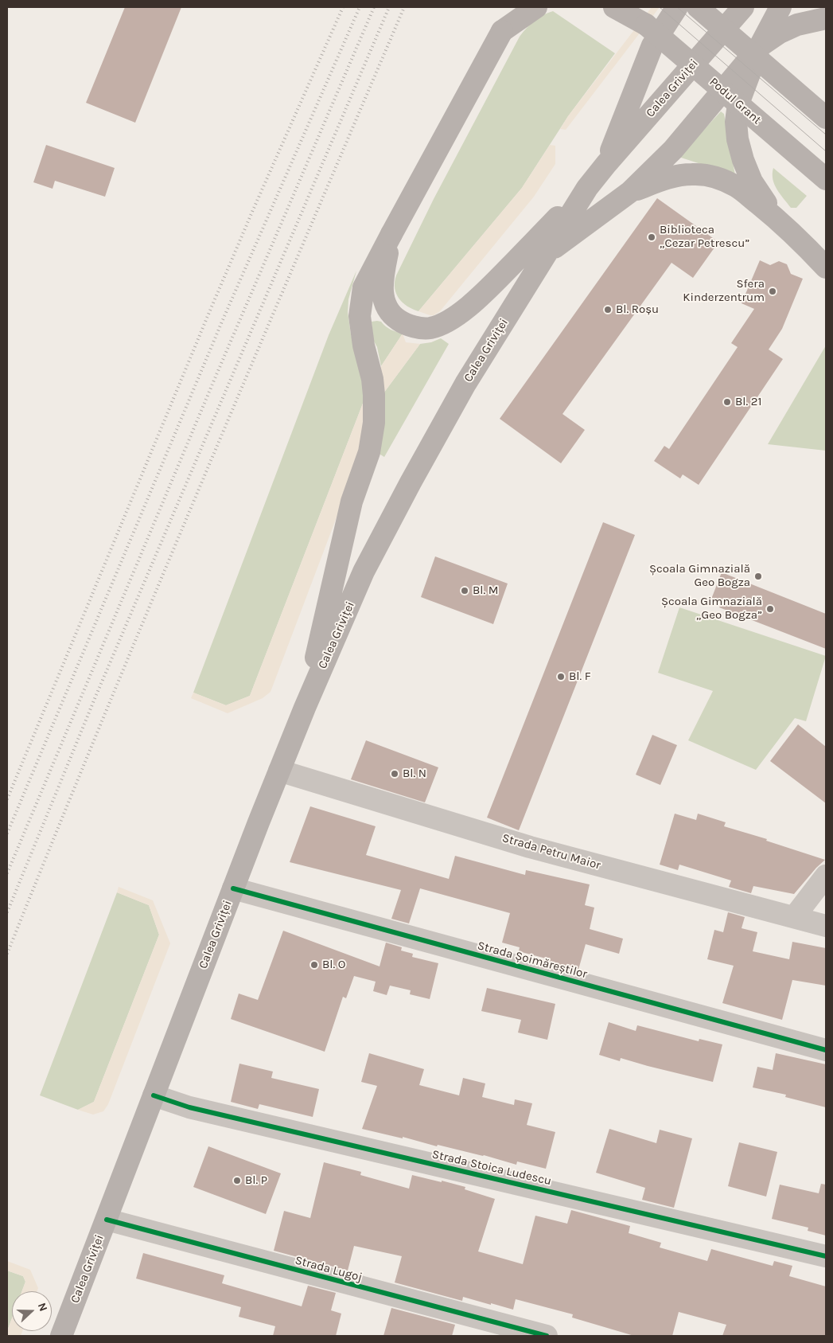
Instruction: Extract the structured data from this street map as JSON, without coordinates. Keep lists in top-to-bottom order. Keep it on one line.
{"streets":{"main road":["Calea Griviței","Podul Grant"],"street":["Strada Petru Maior","Strada Șoimăreștilor","Strada Stoica Ludescu","Strada Lugoj"]},"crossings":[["Calea Griviței","Strada Petru Maior"],["Calea Griviței","Strada Șoimăreștilor"],["Calea Griviței","Strada Stoica Ludescu"],["Calea Griviței","Strada Lugoj"]],"places":["Biblioteca „Cezar Petrescu”","Sfera Kinderzentrum","Bl. Roșu","Bl. 21","Școala Gimnazială Geo Bogza","Bl. M","Școala Gimnazială „Geo Bogza”","Bl. F","Bl. N","Bl. O","Bl. P"],"north":"right"}
